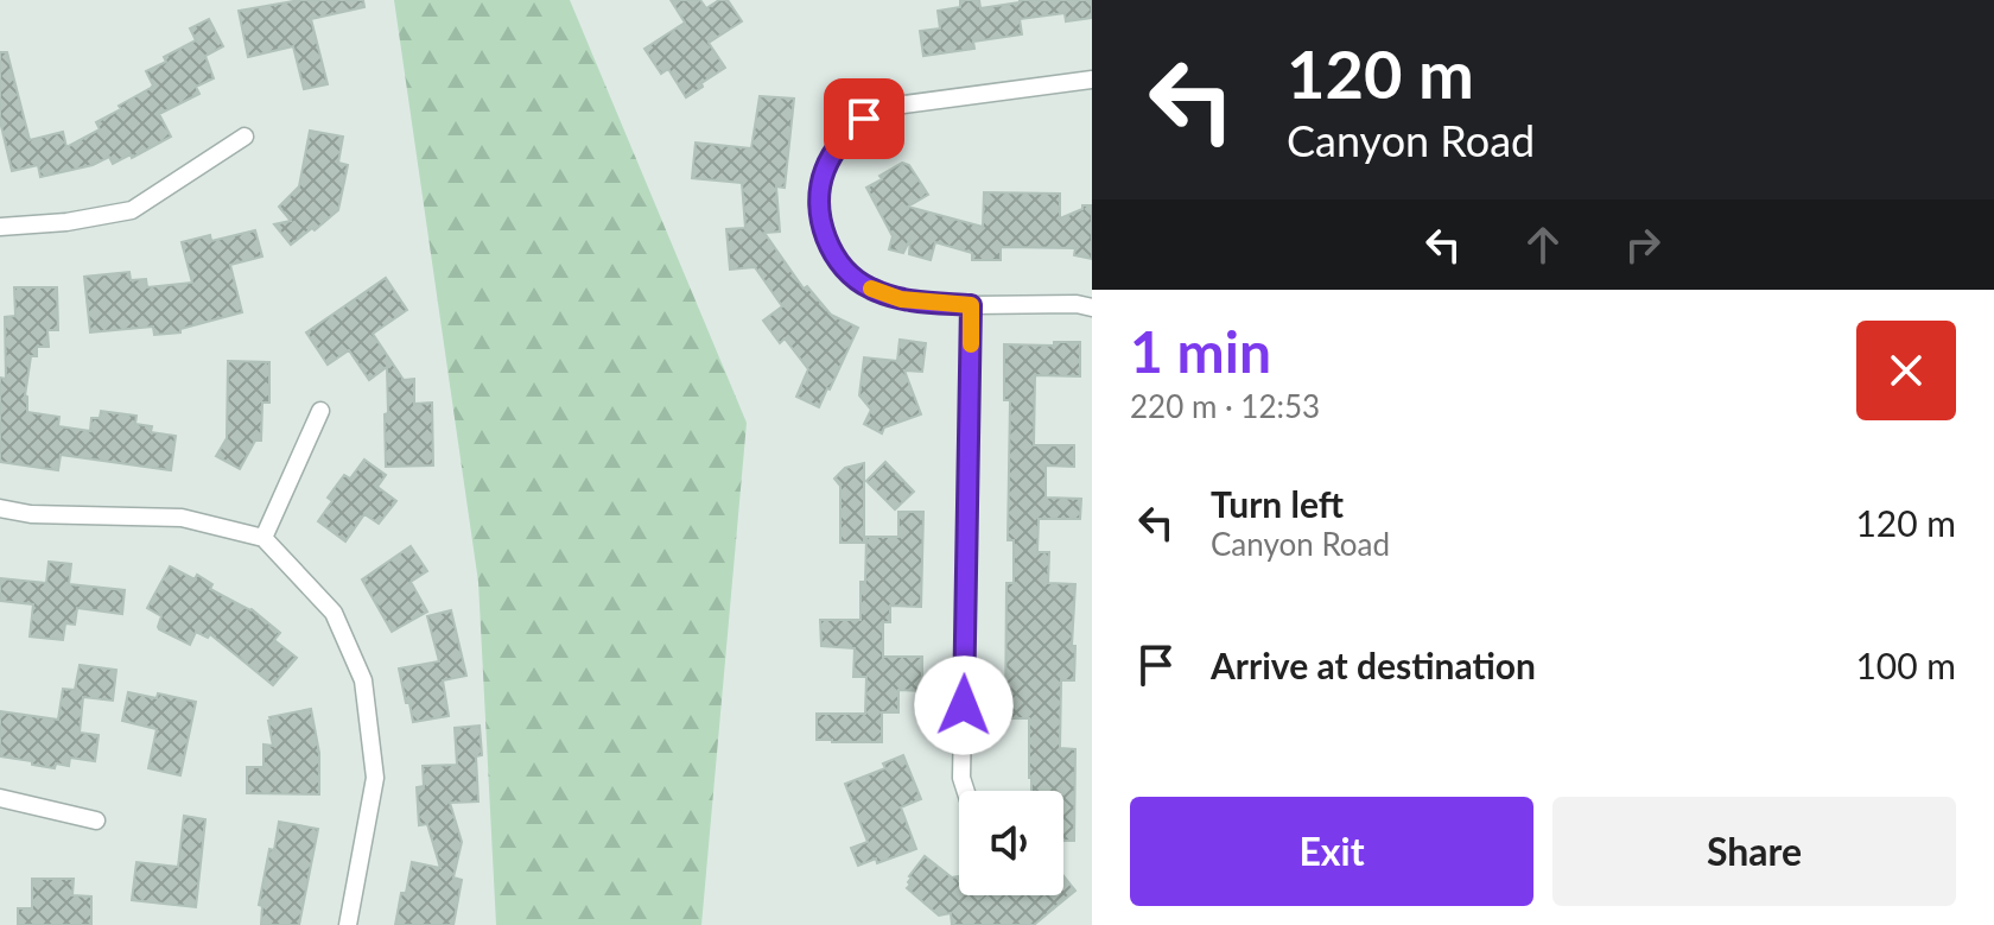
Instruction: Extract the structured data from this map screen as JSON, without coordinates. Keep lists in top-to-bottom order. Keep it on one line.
{"page":{"turn":["120 m","Canyon Road"],"heading":["1 min","220 m · 12:53"],"list":[{"name":"Turn left","note":"Canyon Road","value":"120 m"},{"name":"Arrive at destination","value":"100 m"}],"buttons":["Exit","Share"]}}
